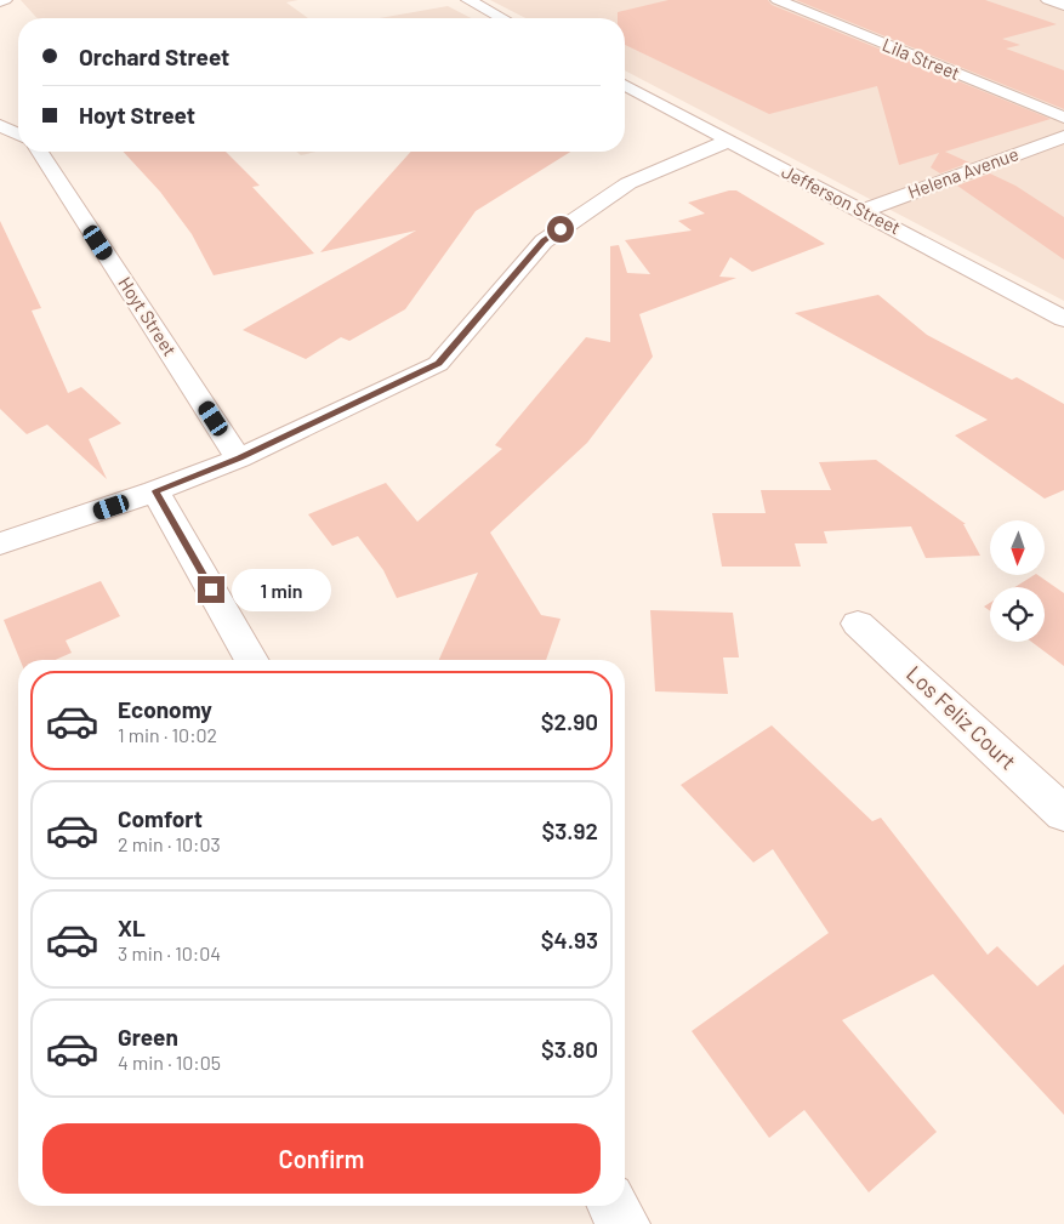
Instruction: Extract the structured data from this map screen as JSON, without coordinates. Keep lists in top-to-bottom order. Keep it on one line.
{"streets":{"street":["Lila Street","Helena Avenue","Jefferson Street","Hoyt Street","Los Feliz Court"]},"crossings":[["Helena Avenue","Jefferson Street"]],"north":"bottom","page":{"banner":["Orchard Street","Hoyt Street"],"bubble":"1 min","list":[{"name":"Economy","note":"1 min · 10:02","value":"$2.90"},{"name":"Comfort","note":"2 min · 10:03","value":"$3.92"},{"name":"XL","note":"3 min · 10:04","value":"$4.93"},{"name":"Green","note":"4 min · 10:05","value":"$3.80"}],"buttons":"Confirm"}}
